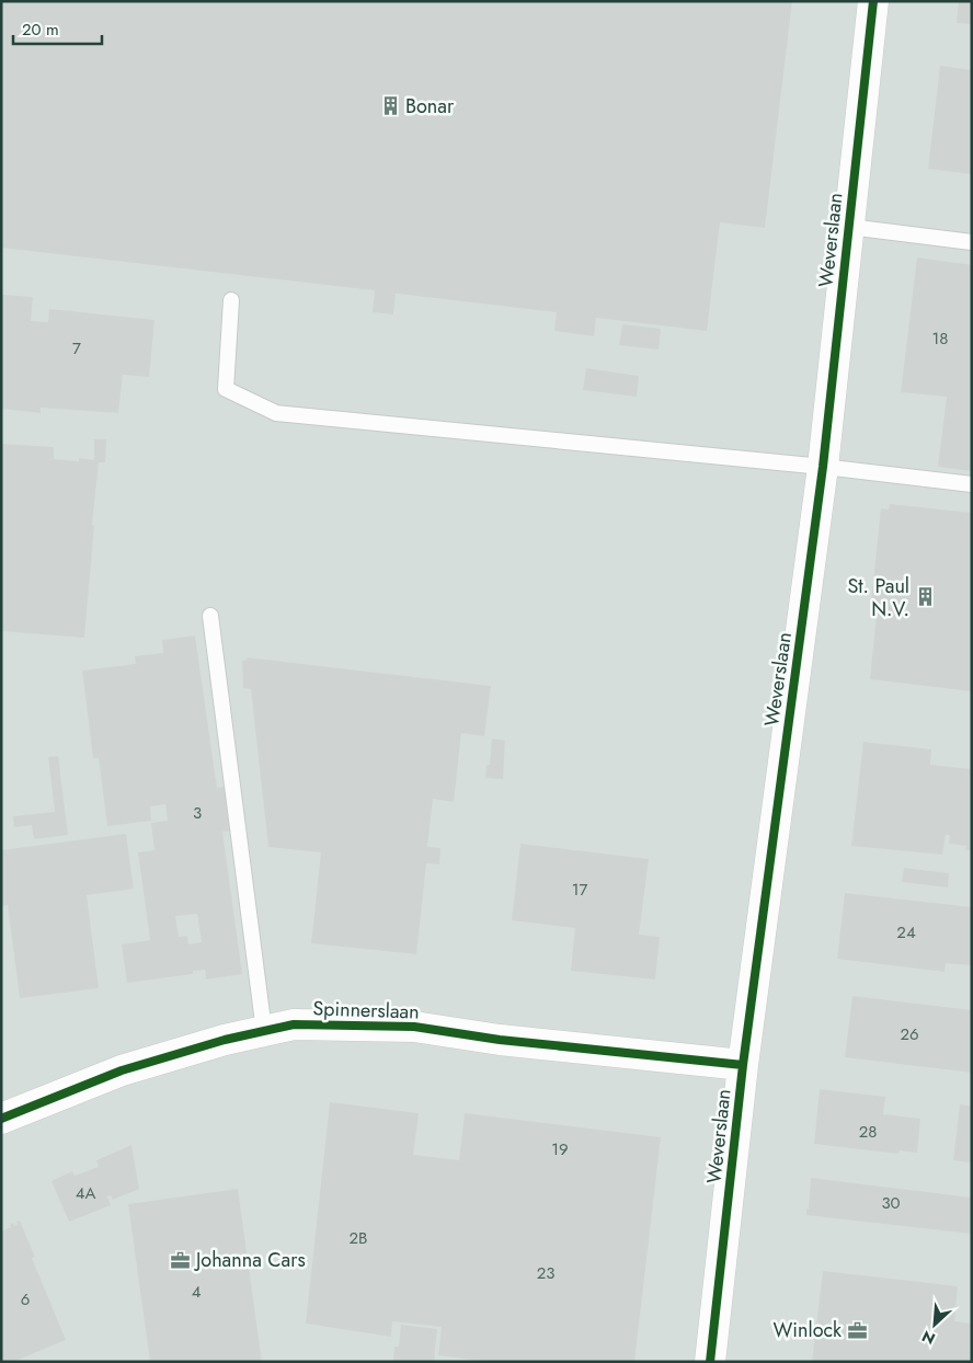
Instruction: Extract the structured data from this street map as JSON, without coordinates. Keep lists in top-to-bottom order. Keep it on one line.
{"streets":{"street":["Weverslaan","Spinnerslaan"]},"crossings":[["Weverslaan","Spinnerslaan"]],"places":{"building":["Bonar","St. Paul N.V."],"office":["Johanna Cars","Winlock"]},"house_numbers":["18","7","3","17","24","26","28","19","4A","30","2B","23","4","6"],"scale_bar":"20 m","north":"bottom left"}
